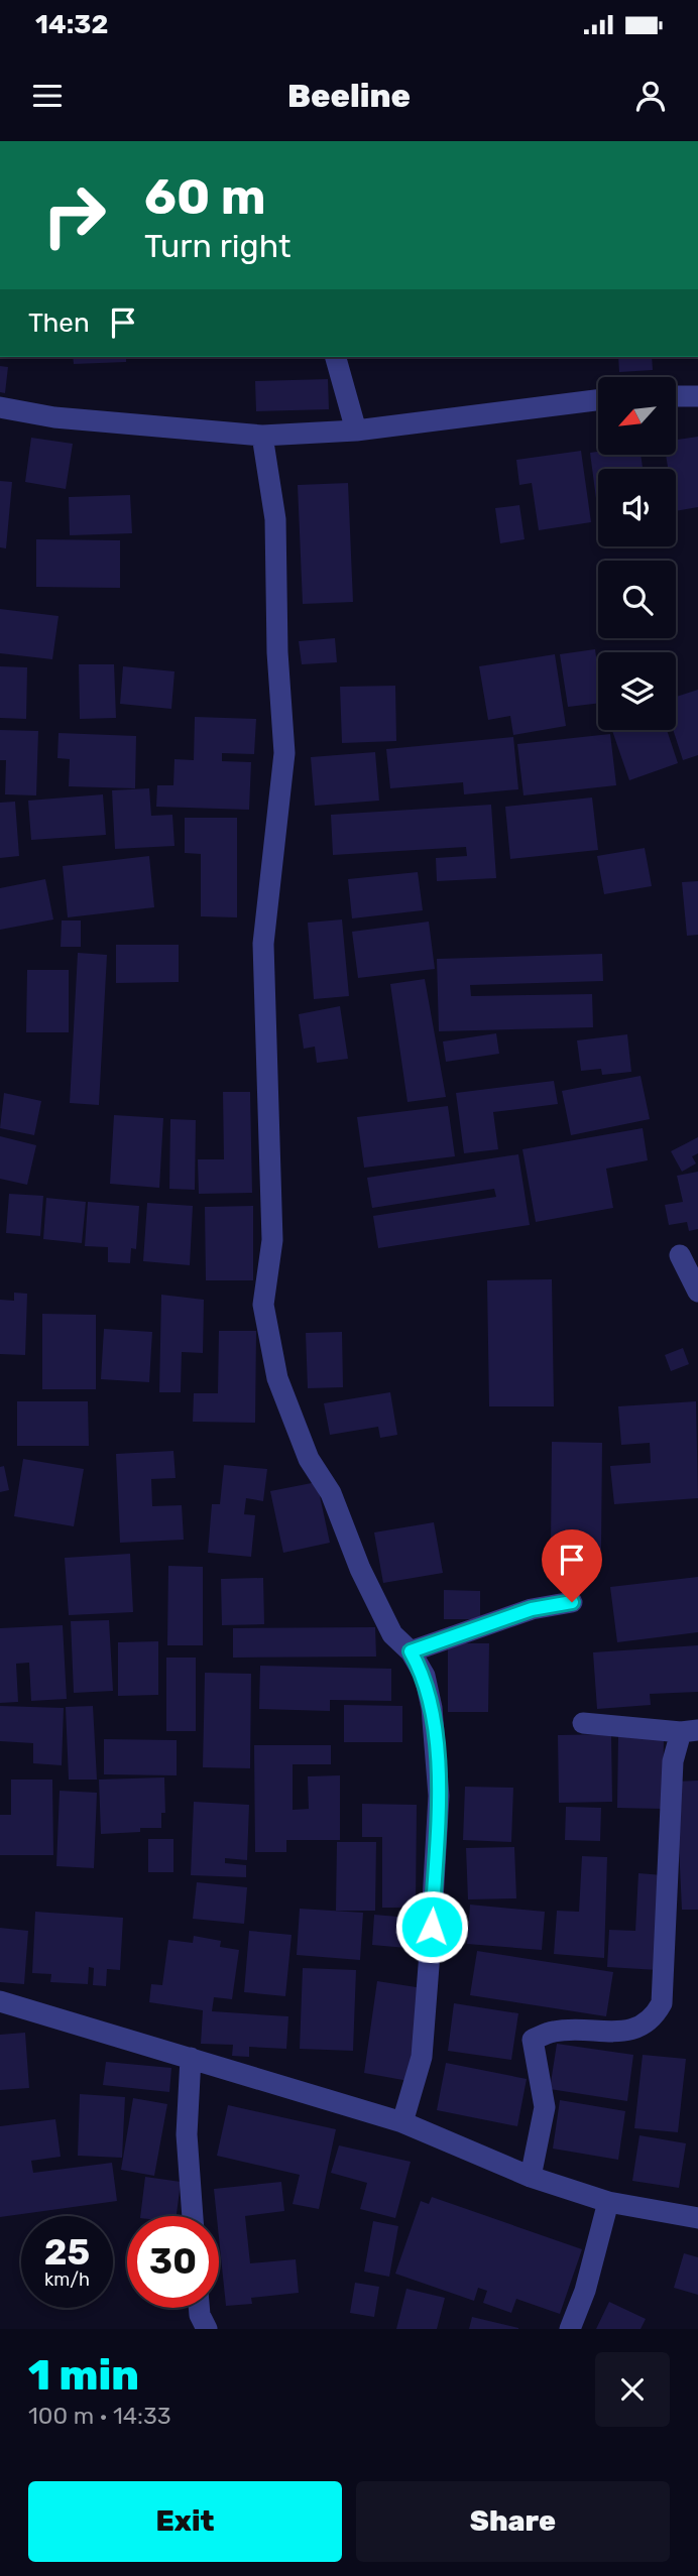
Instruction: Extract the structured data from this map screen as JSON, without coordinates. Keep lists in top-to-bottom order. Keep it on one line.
{"north":"bottom left","page":{"status":"14:32","header":"Beeline","turn":["60 m","Turn right"],"then":"Then","speed":"25 km/h","limit":"30","heading":["1 min","100 m · 14:33"],"buttons":["Exit","Share"]}}
